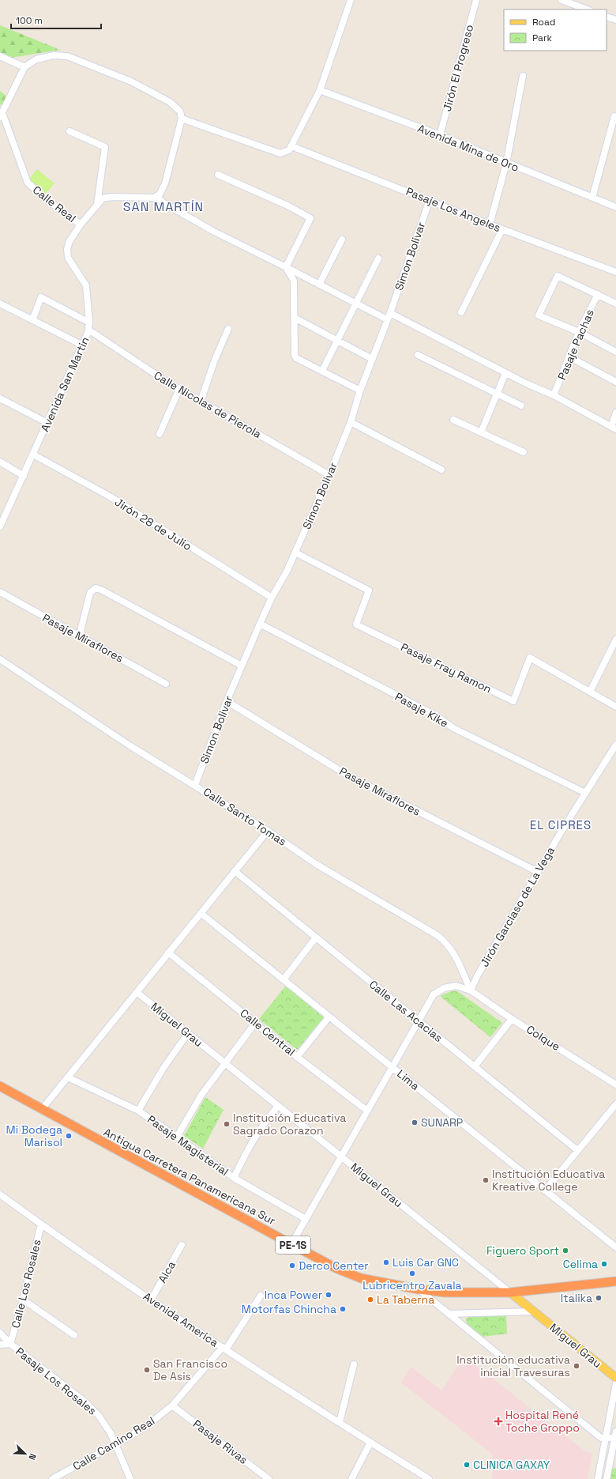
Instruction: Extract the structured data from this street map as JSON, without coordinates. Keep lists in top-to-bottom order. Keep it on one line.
{"streets":{"highway":["Antigua Carretera Panamericana Sur","PE-1S"],"main road":["Miguel Grau"],"street":["Jirón El Progreso","Avenida Mina de Oro","Calle Real","Pasaje Los Angeles","Simon Bolivar","Pasaje Pachas","Avenida San Martin","Calle Nicolas de Pierola","Jirón 28 de Julio","Pasaje Miraflores","Pasaje Fray Ramon","Pasaje Kike","Calle Santo Tomas","Jirón Garciaso de La Vega","Calle Las Acacias","Calle Central","Colque","Lima","Pasaje Magisterial","Alca","Calle Los Rosales","Avenida America","Pasaje Los Rosales","Pasaje Rivas","Calle Camino Real"]},"crossings":[["Jirón El Progreso","Avenida Mina de Oro"],["Calle Real","Avenida San Martin"],["Pasaje Los Angeles","Simon Bolivar"],["Simon Bolivar","Calle Nicolas de Pierola"],["Simon Bolivar","Jirón 28 de Julio"],["Simon Bolivar","Pasaje Miraflores"],["Simon Bolivar","Pasaje Fray Ramon"],["Simon Bolivar","Pasaje Kike"],["Simon Bolivar","Calle Santo Tomas"],["Avenida San Martin","Calle Nicolas de Pierola"],["Avenida San Martin","Jirón 28 de Julio"],["Pasaje Miraflores","Jirón Garciaso de La Vega"],["Pasaje Kike","Jirón Garciaso de La Vega"],["Calle Santo Tomas","Jirón Garciaso de La Vega"],["Calle Santo Tomas","Colque"],["Jirón Garciaso de La Vega","Colque"],["Calle Las Acacias","Colque"],["Miguel Grau","Colque"],["Miguel Grau","Antigua Carretera Panamericana Sur"],["Calle Central","Colque"],["Colque","Lima"],["Colque","Pasaje Magisterial"],["Colque","Antigua Carretera Panamericana Sur"],["Alca","Avenida America"],["Calle Los Rosales","Avenida America"],["Calle Los Rosales","Pasaje Los Rosales"],["Avenida America","Calle Camino Real"],["Pasaje Los Rosales","Calle Camino Real"],["Pasaje Rivas","Calle Camino Real"]],"districts":["SAN MARTÍN","EL CIPRES"],"places":{"other":["SUNARP","Institución Educativa Sagrado Corazon","Mi Bodega Marisol","Institución Educativa Kreative College","Figuero Sport","Luis Car GNC","Celima","Derco Center","Lubricentro Zavala","Inca Power","Italika","La Taberna","Motorfas Chincha","Institución educativa inicial Travesuras","San Francisco De Asis","CLINICA GAXAY"],"health":["Hospital René Toche Groppo"]},"legend":["Road","Park"],"scale_bar":"100 m","north":"bottom right"}
